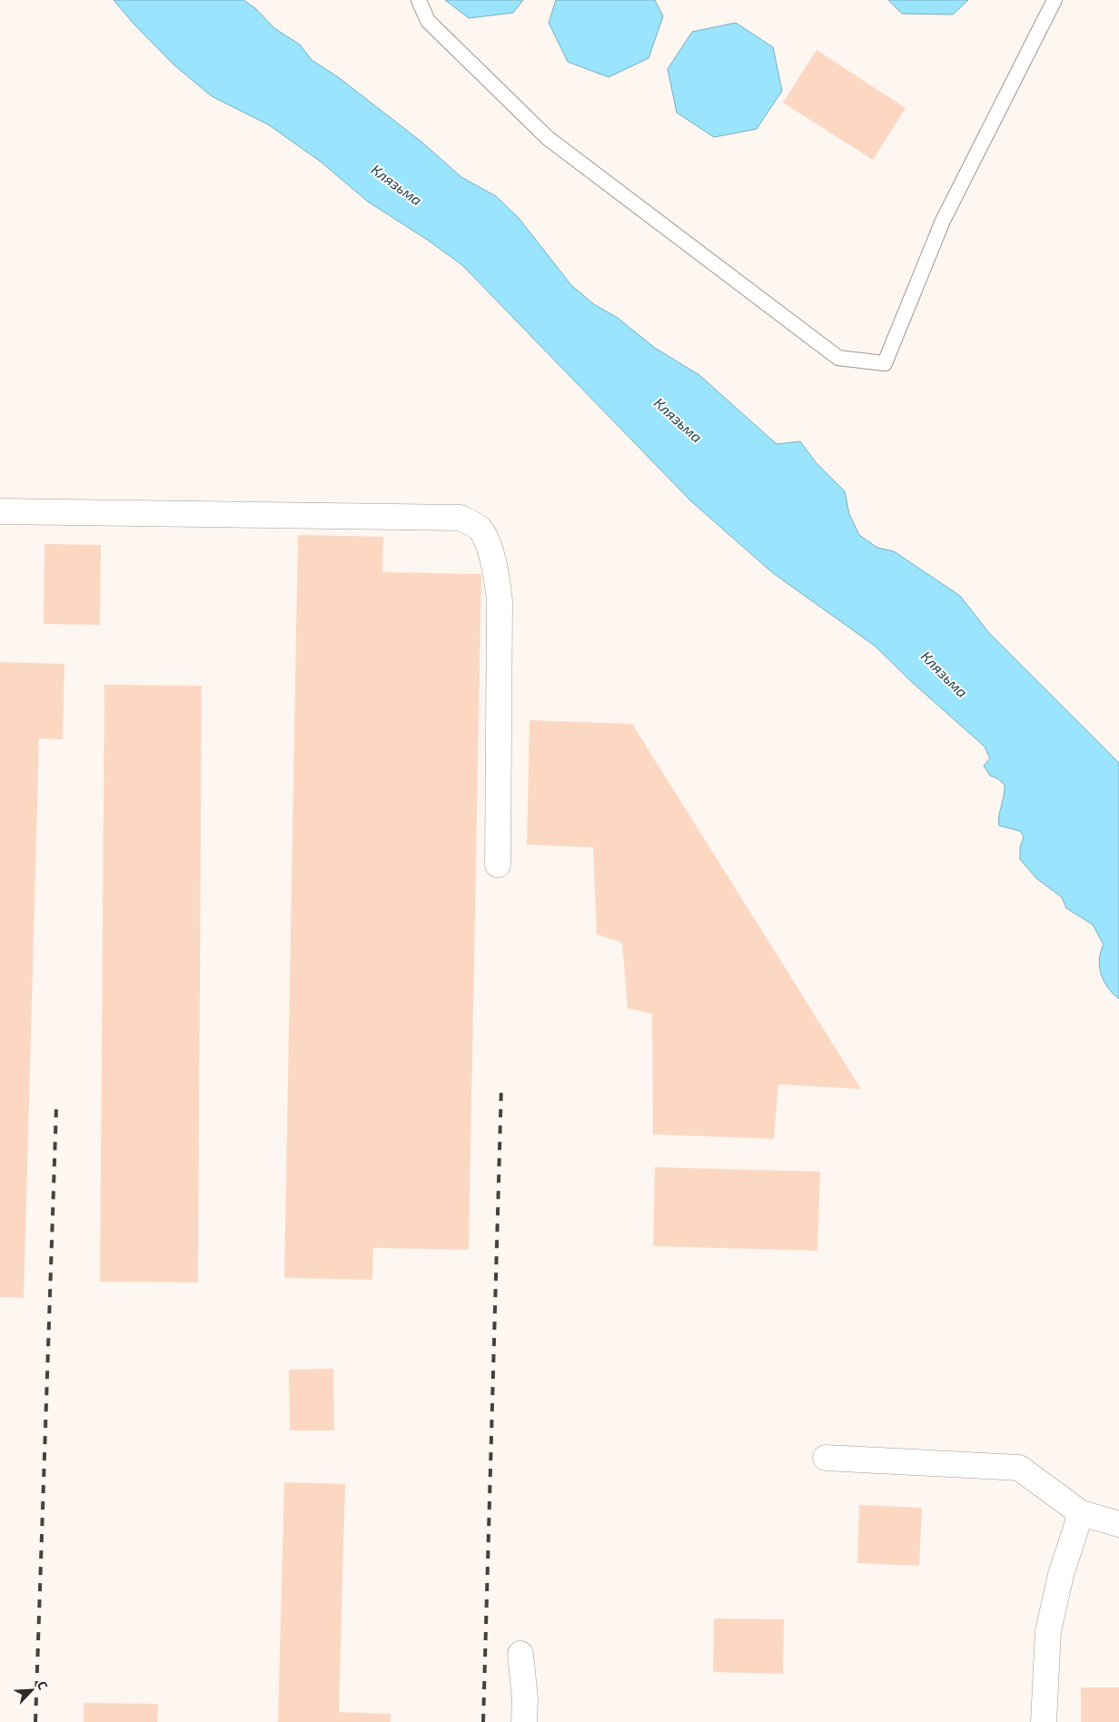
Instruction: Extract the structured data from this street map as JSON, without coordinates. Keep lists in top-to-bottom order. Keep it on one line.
{"water":["Клязьма"],"north":"top right"}
